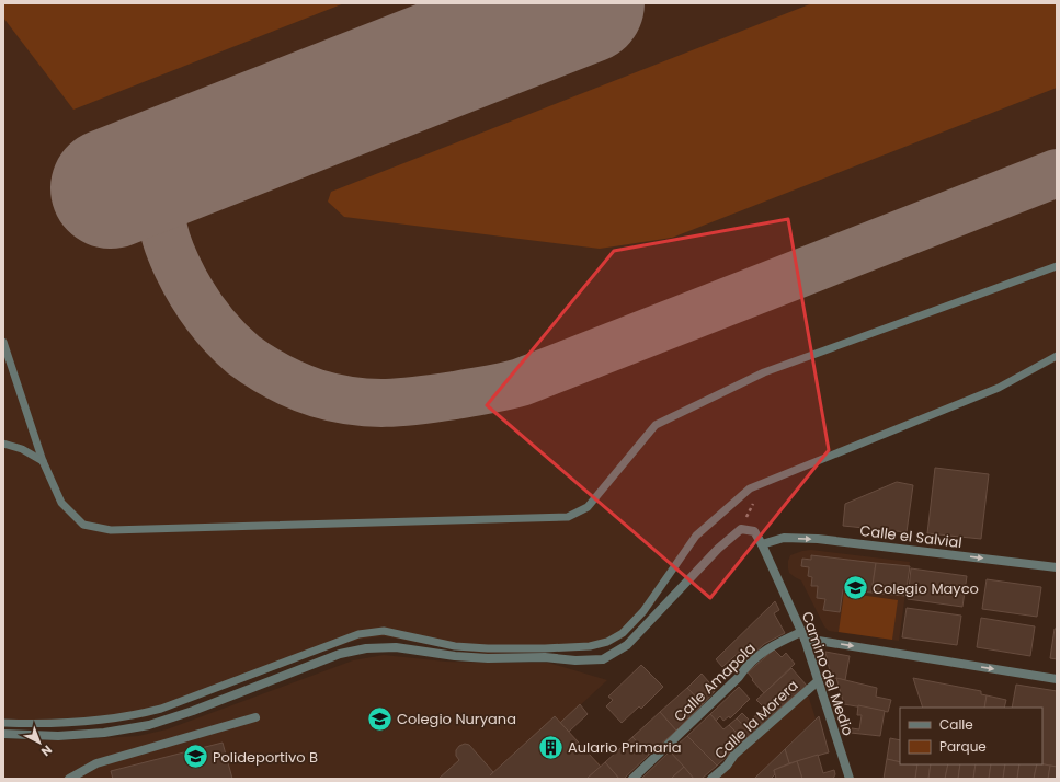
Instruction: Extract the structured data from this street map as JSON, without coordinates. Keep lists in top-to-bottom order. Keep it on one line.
{"streets":{"street":["Calle el Salvial","Camino del Medio","Calle Amapola","Calle la Morera"]},"crossings":[["Calle el Salvial","Camino del Medio"],["Camino del Medio","Calle Amapola"],["Camino del Medio","Calle la Morera"]],"one_way":["Calle el Salvial"],"places":{"school or university":["Colegio Mayco","Colegio Nuryana","Polideportivo B"],"building":["Aulario Primaria"]},"legend":["Calle","Parque"],"north":"bottom right"}
